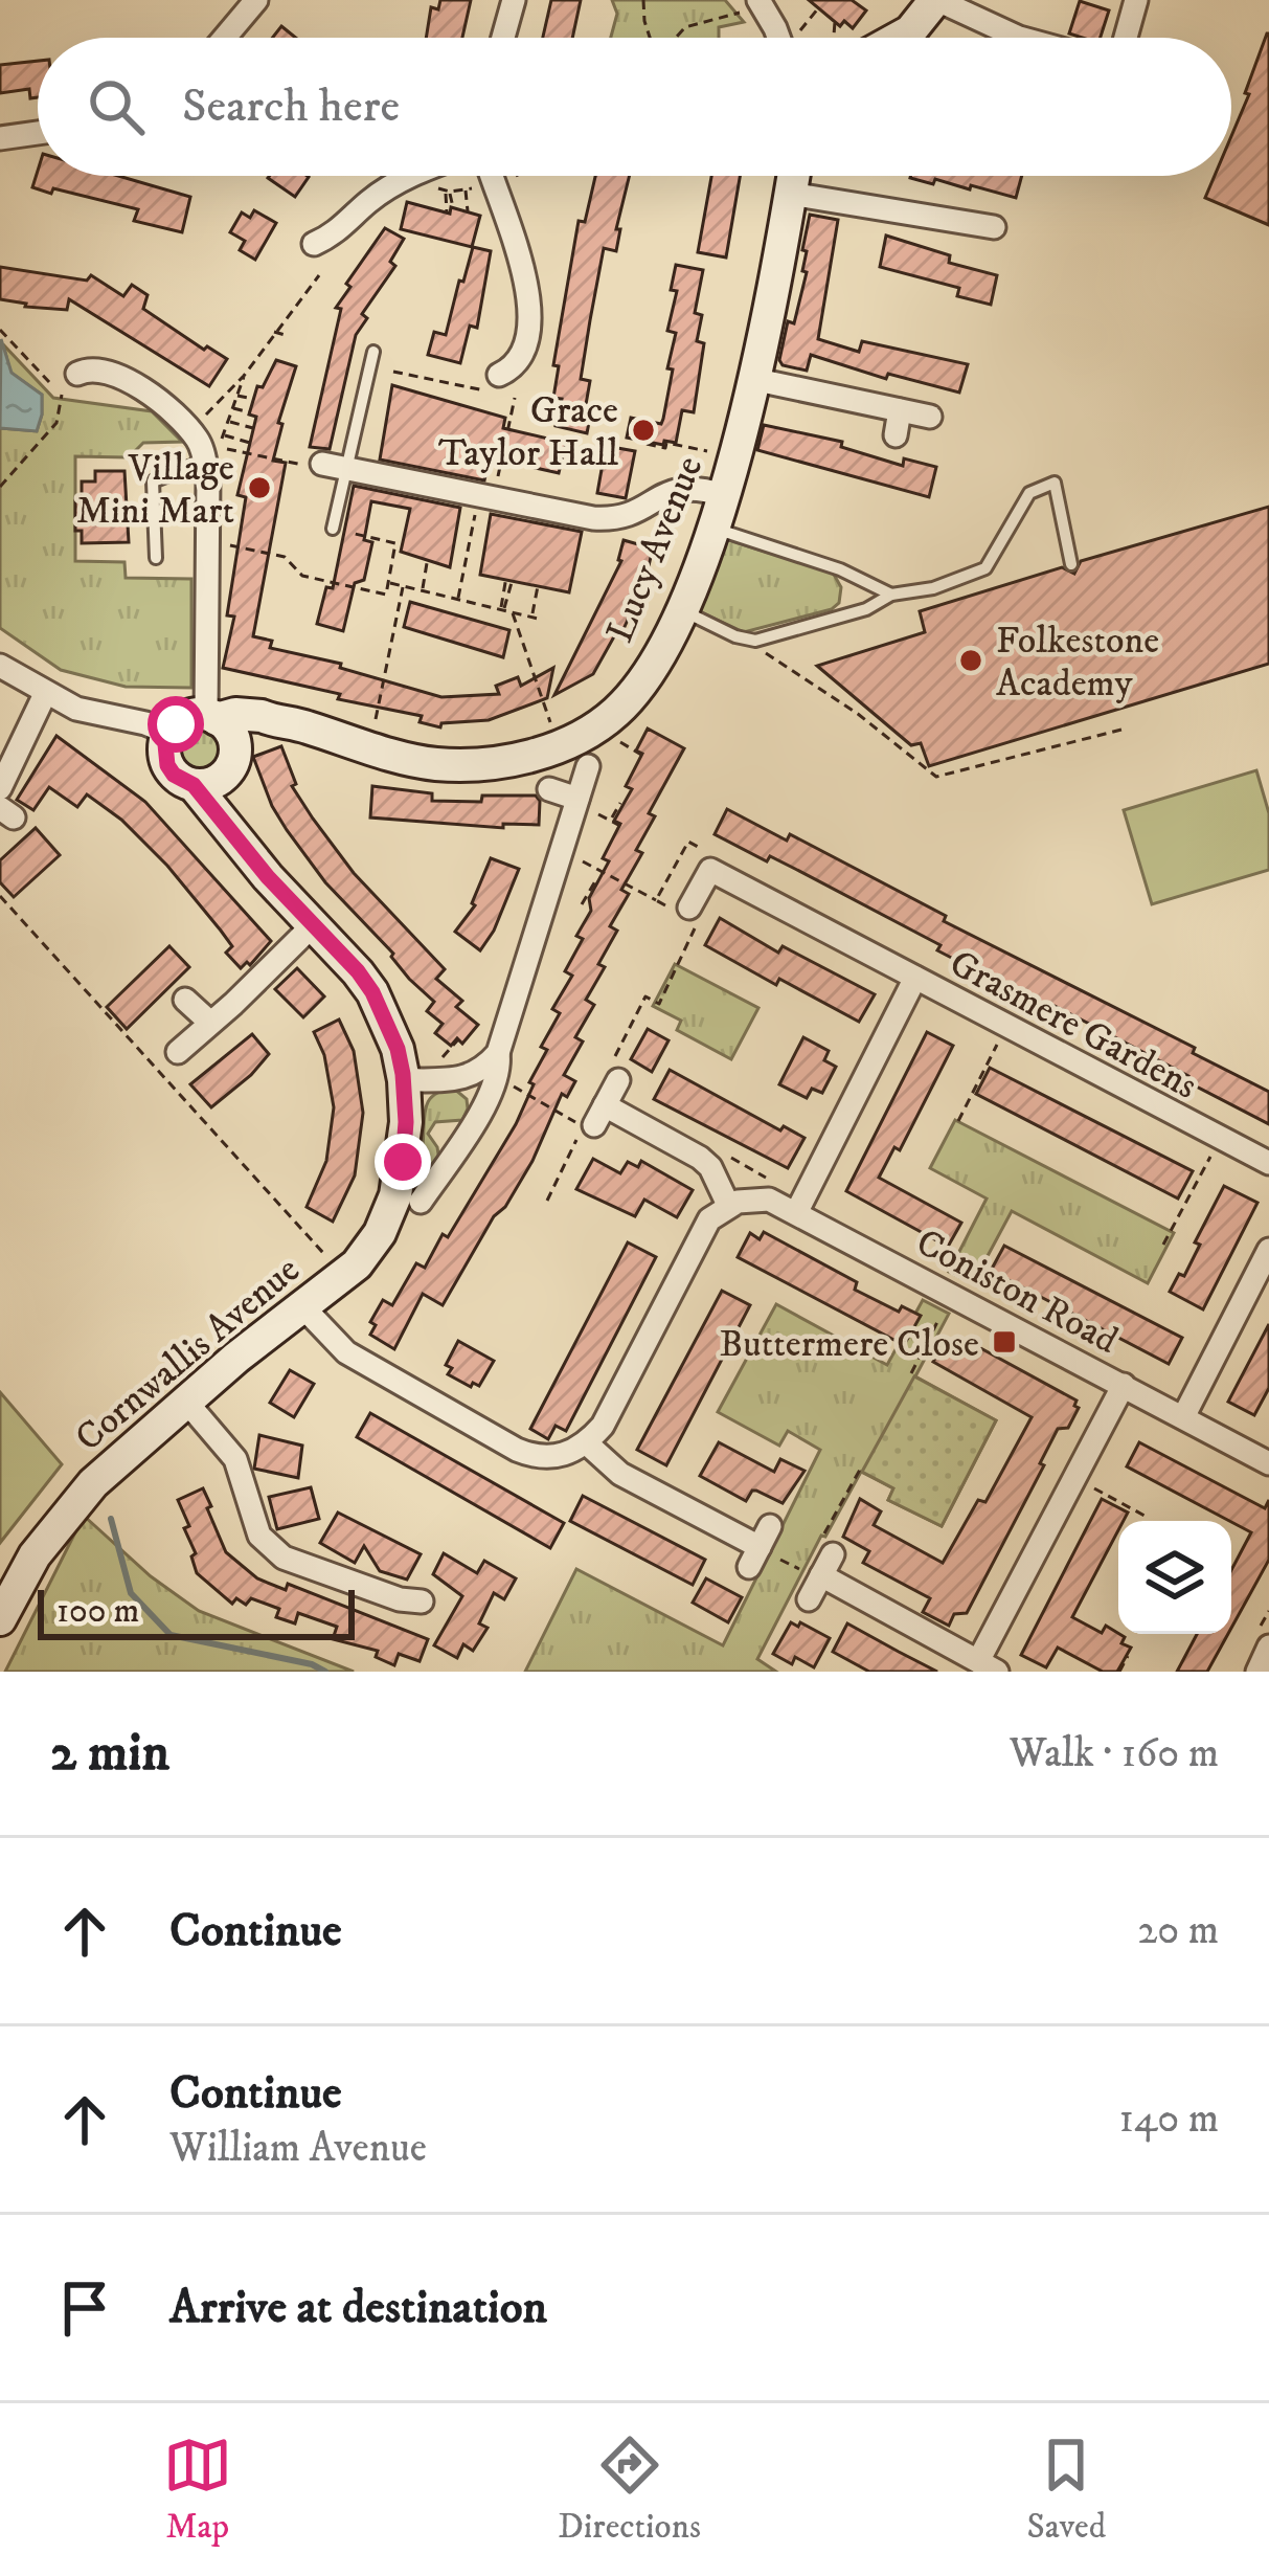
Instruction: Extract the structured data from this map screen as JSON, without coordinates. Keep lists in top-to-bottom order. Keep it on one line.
{"streets":{"street":["Lucy Avenue","Grasmere Gardens","Coniston Road","Cornwallis Avenue"]},"crossings":[["Lucy Avenue","Cornwallis Avenue"],["Grasmere Gardens","Coniston Road"]],"places":{"other":["Grace Taylor Hall","Village Mini Mart","Folkestone Academy"],"transit":["Buttermere Close"]},"scale_bar":"100 m","page":{"search":"Search here","scale":"100 m","heading":["2 min","Walk · 160 m"],"list":[["Continue","20 m"],["Continue","William Avenue","140 m"],"Arrive at destination"],"nav":["Map","Directions","Saved"]}}
